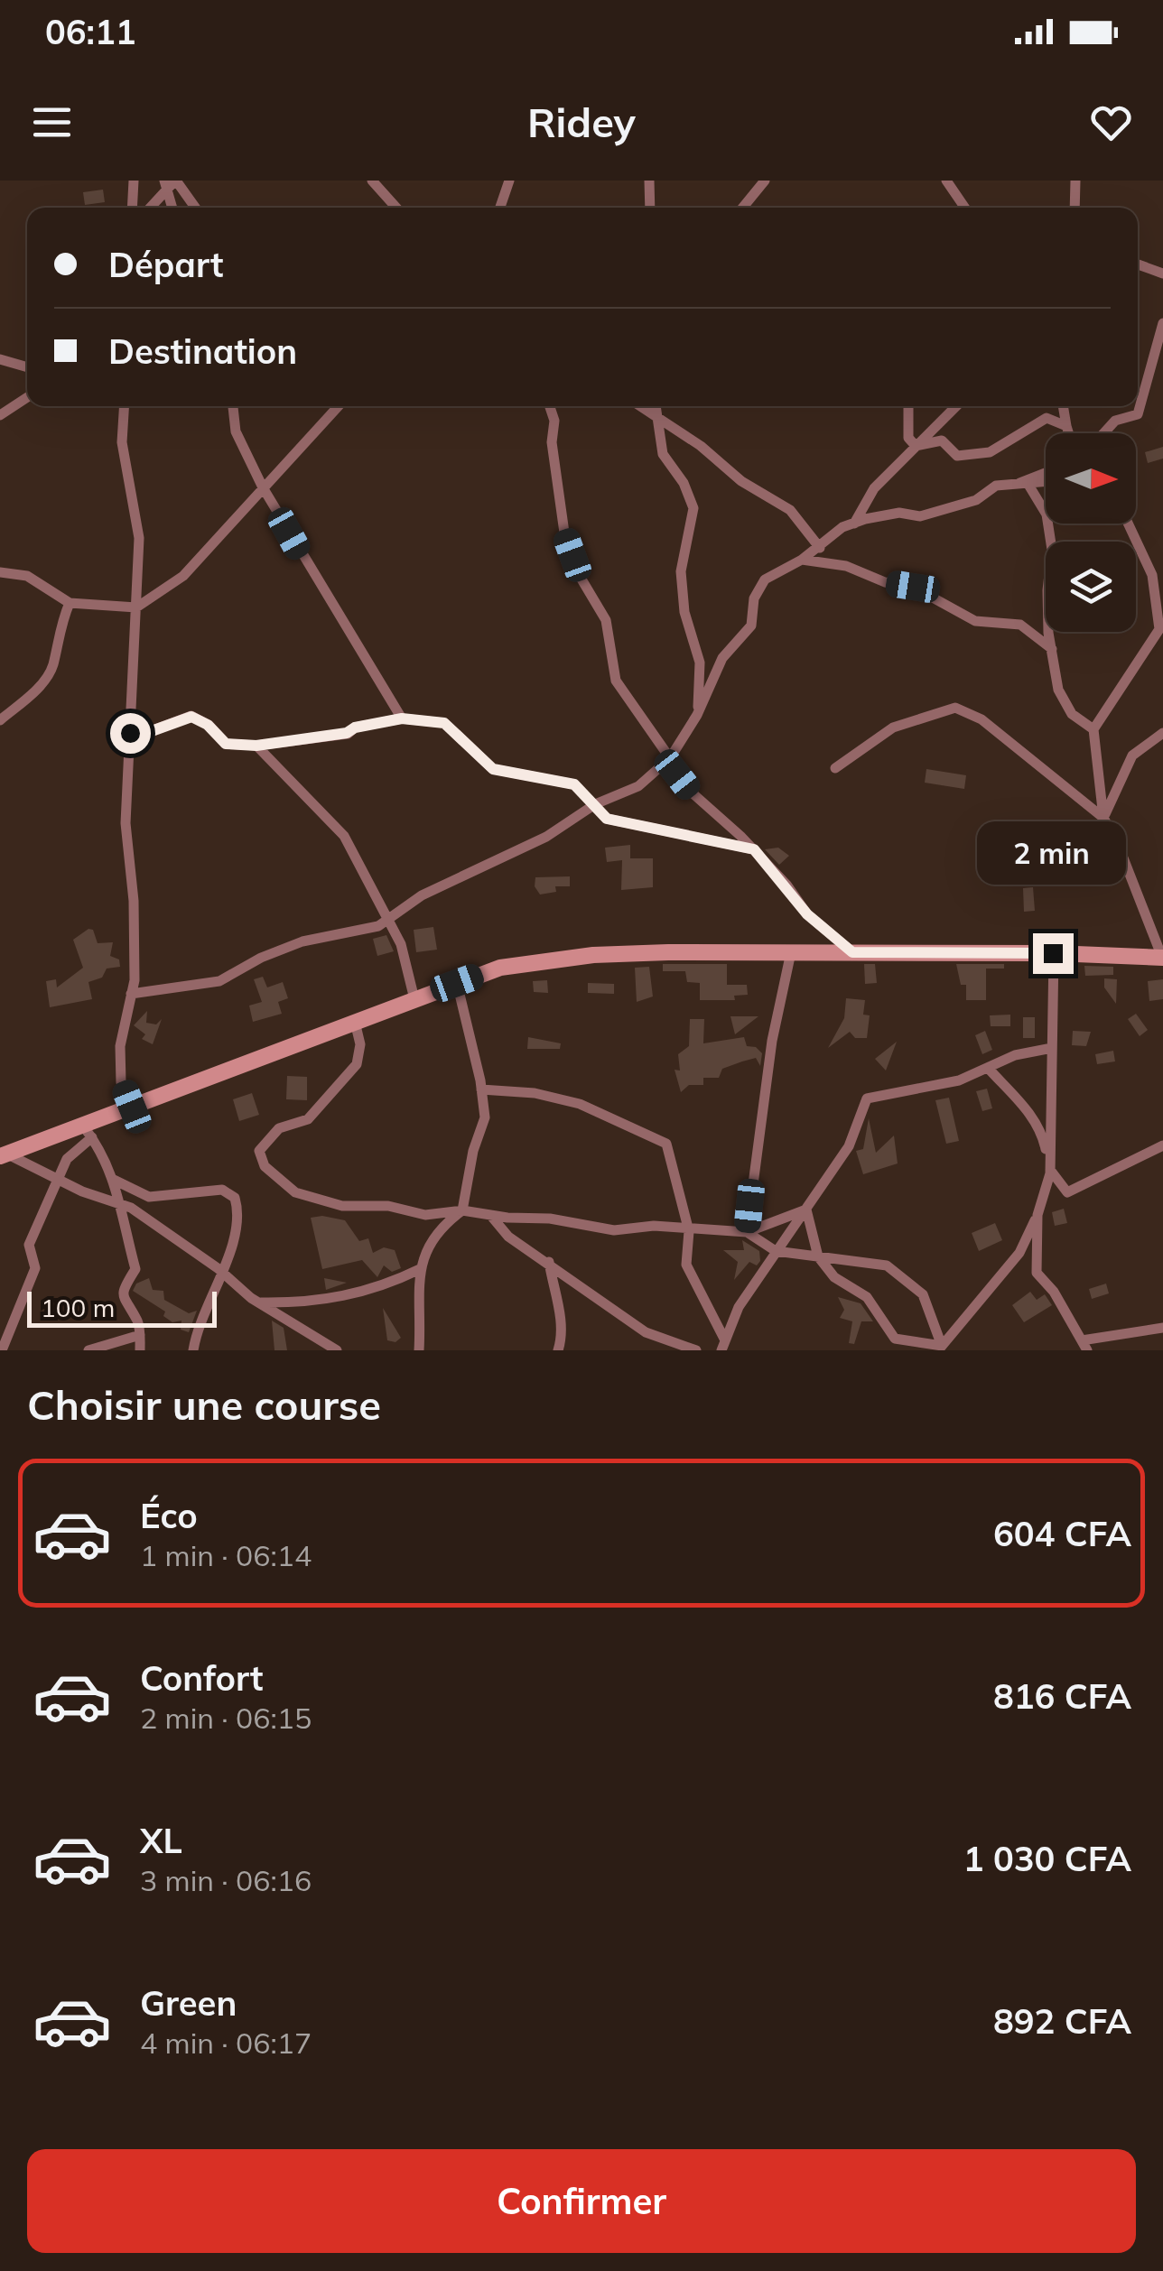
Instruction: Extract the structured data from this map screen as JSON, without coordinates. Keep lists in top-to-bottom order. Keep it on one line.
{"scale_bar":"100 m","north":"right","page":{"status":"06:11","header":"Ridey","banner":["Départ","Destination"],"bubble":"2 min","scale":"100 m","heading":"Choisir une course","list":[{"name":"Éco","note":"1 min · 06:14","value":"604 CFA"},{"name":"Confort","note":"2 min · 06:15","value":"816 CFA"},{"name":"XL","note":"3 min · 06:16","value":"1 030 CFA"},{"name":"Green","note":"4 min · 06:17","value":"892 CFA"}],"buttons":"Confirmer"}}
